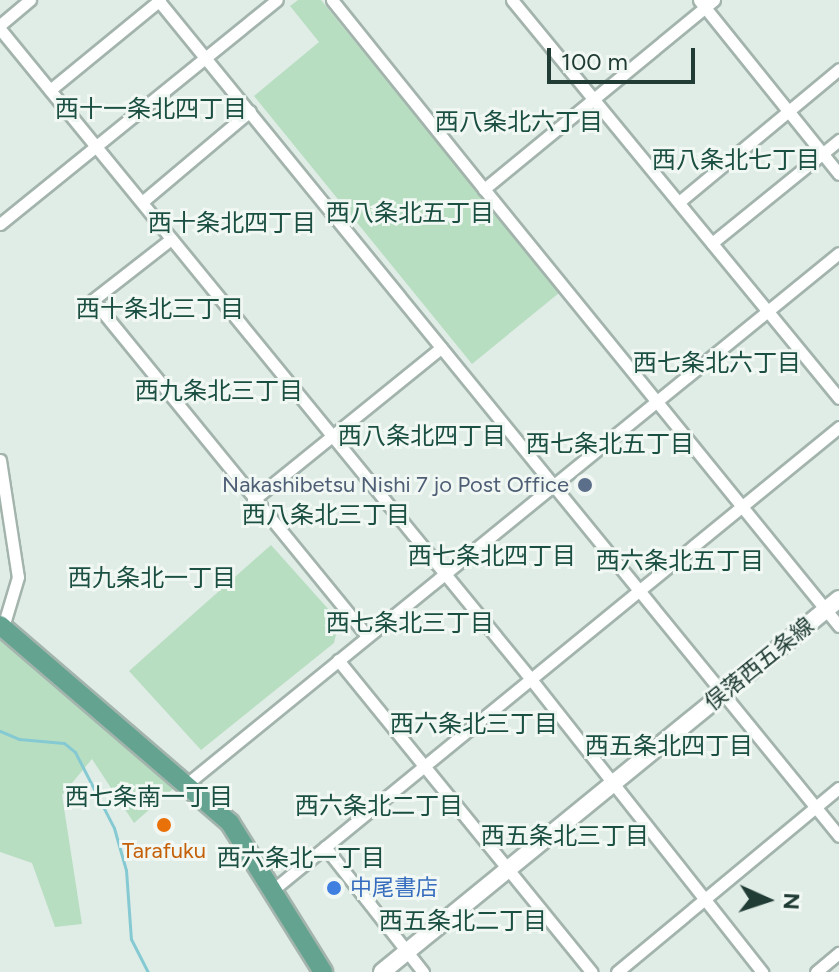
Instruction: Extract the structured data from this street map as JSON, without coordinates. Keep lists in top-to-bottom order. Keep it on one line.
{"streets":{"main road":["俣落西五条線"]},"districts":["西十一条北四丁目","西八条北六丁目","西八条北七丁目","西八条北五丁目","西十条北四丁目","西十条北三丁目","西七条北六丁目","西九条北三丁目","西八条北四丁目","西七条北五丁目","西八条北三丁目","西七条北四丁目","西六条北五丁目","西九条北一丁目","西七条北三丁目","西六条北三丁目","西五条北四丁目","西七条南一丁目","西六条北二丁目","西五条北三丁目","西六条北一丁目","西五条北二丁目"],"places":["Nakashibetsu Nishi 7 jo Post Office","Tarafuku","中尾書店"],"scale_bar":"100 m","north":"right"}
